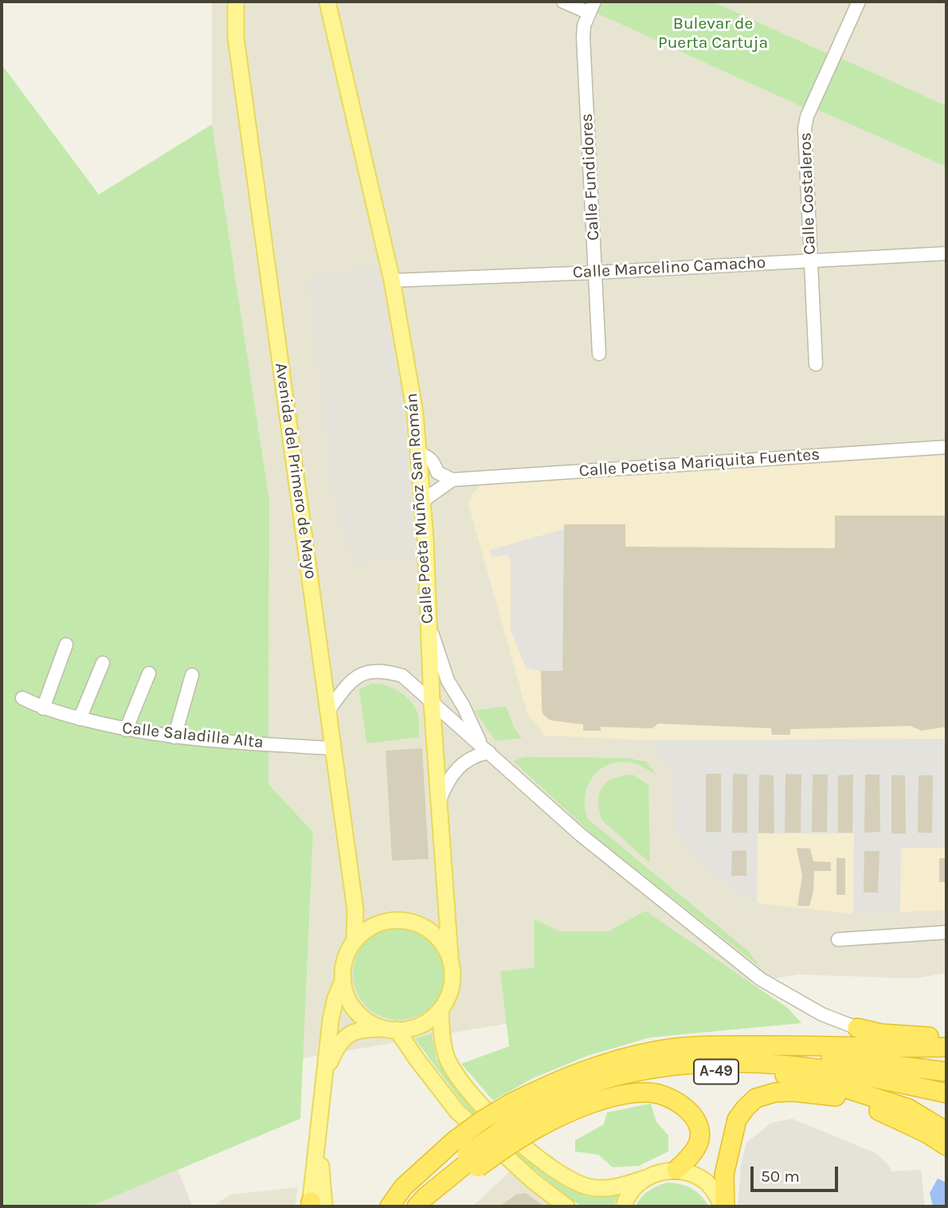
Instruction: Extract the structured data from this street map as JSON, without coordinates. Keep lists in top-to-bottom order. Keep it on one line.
{"streets":{"highway":["A-49"],"main road":["Avenida del Primero de Mayo","Calle Poeta Muñoz San Román"],"street":["Calle Fundidores","Calle Costaleros","Calle Marcelino Camacho","Calle Poetisa Mariquita Fuentes","Calle Saladilla Alta"]},"crossings":[["Calle Fundidores","Calle Marcelino Camacho"],["Calle Costaleros","Calle Marcelino Camacho"],["Calle Marcelino Camacho","Calle Poeta Muñoz San Román"],["Avenida del Primero de Mayo","Calle Poeta Muñoz San Román"],["Avenida del Primero de Mayo","Calle Saladilla Alta"]],"parks":["Bulevar de Puerta Cartuja"],"scale_bar":"50 m"}
